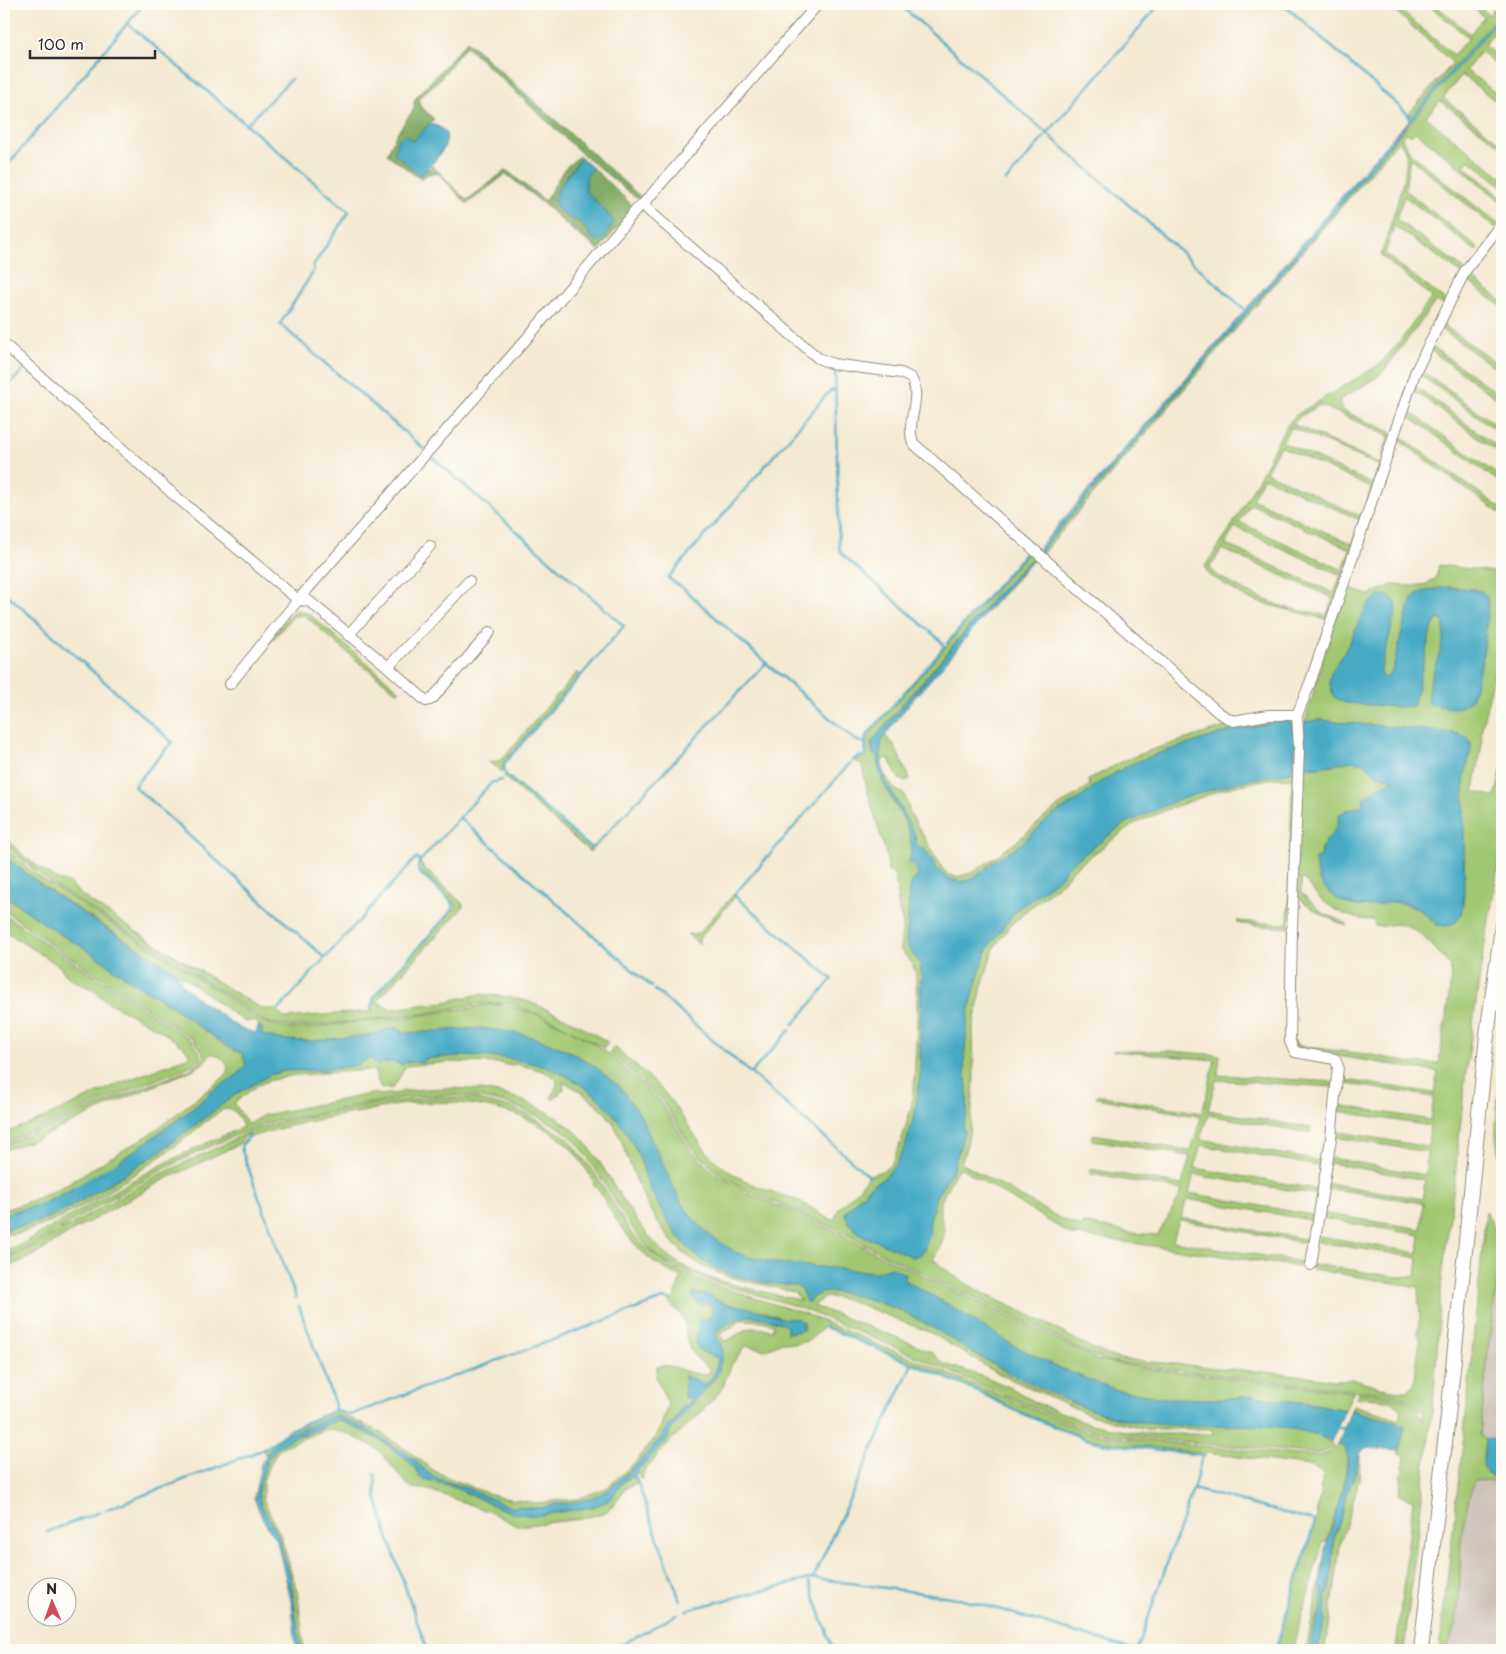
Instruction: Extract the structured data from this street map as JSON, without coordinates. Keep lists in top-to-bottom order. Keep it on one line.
{"scale_bar":"100 m","north":"top"}
